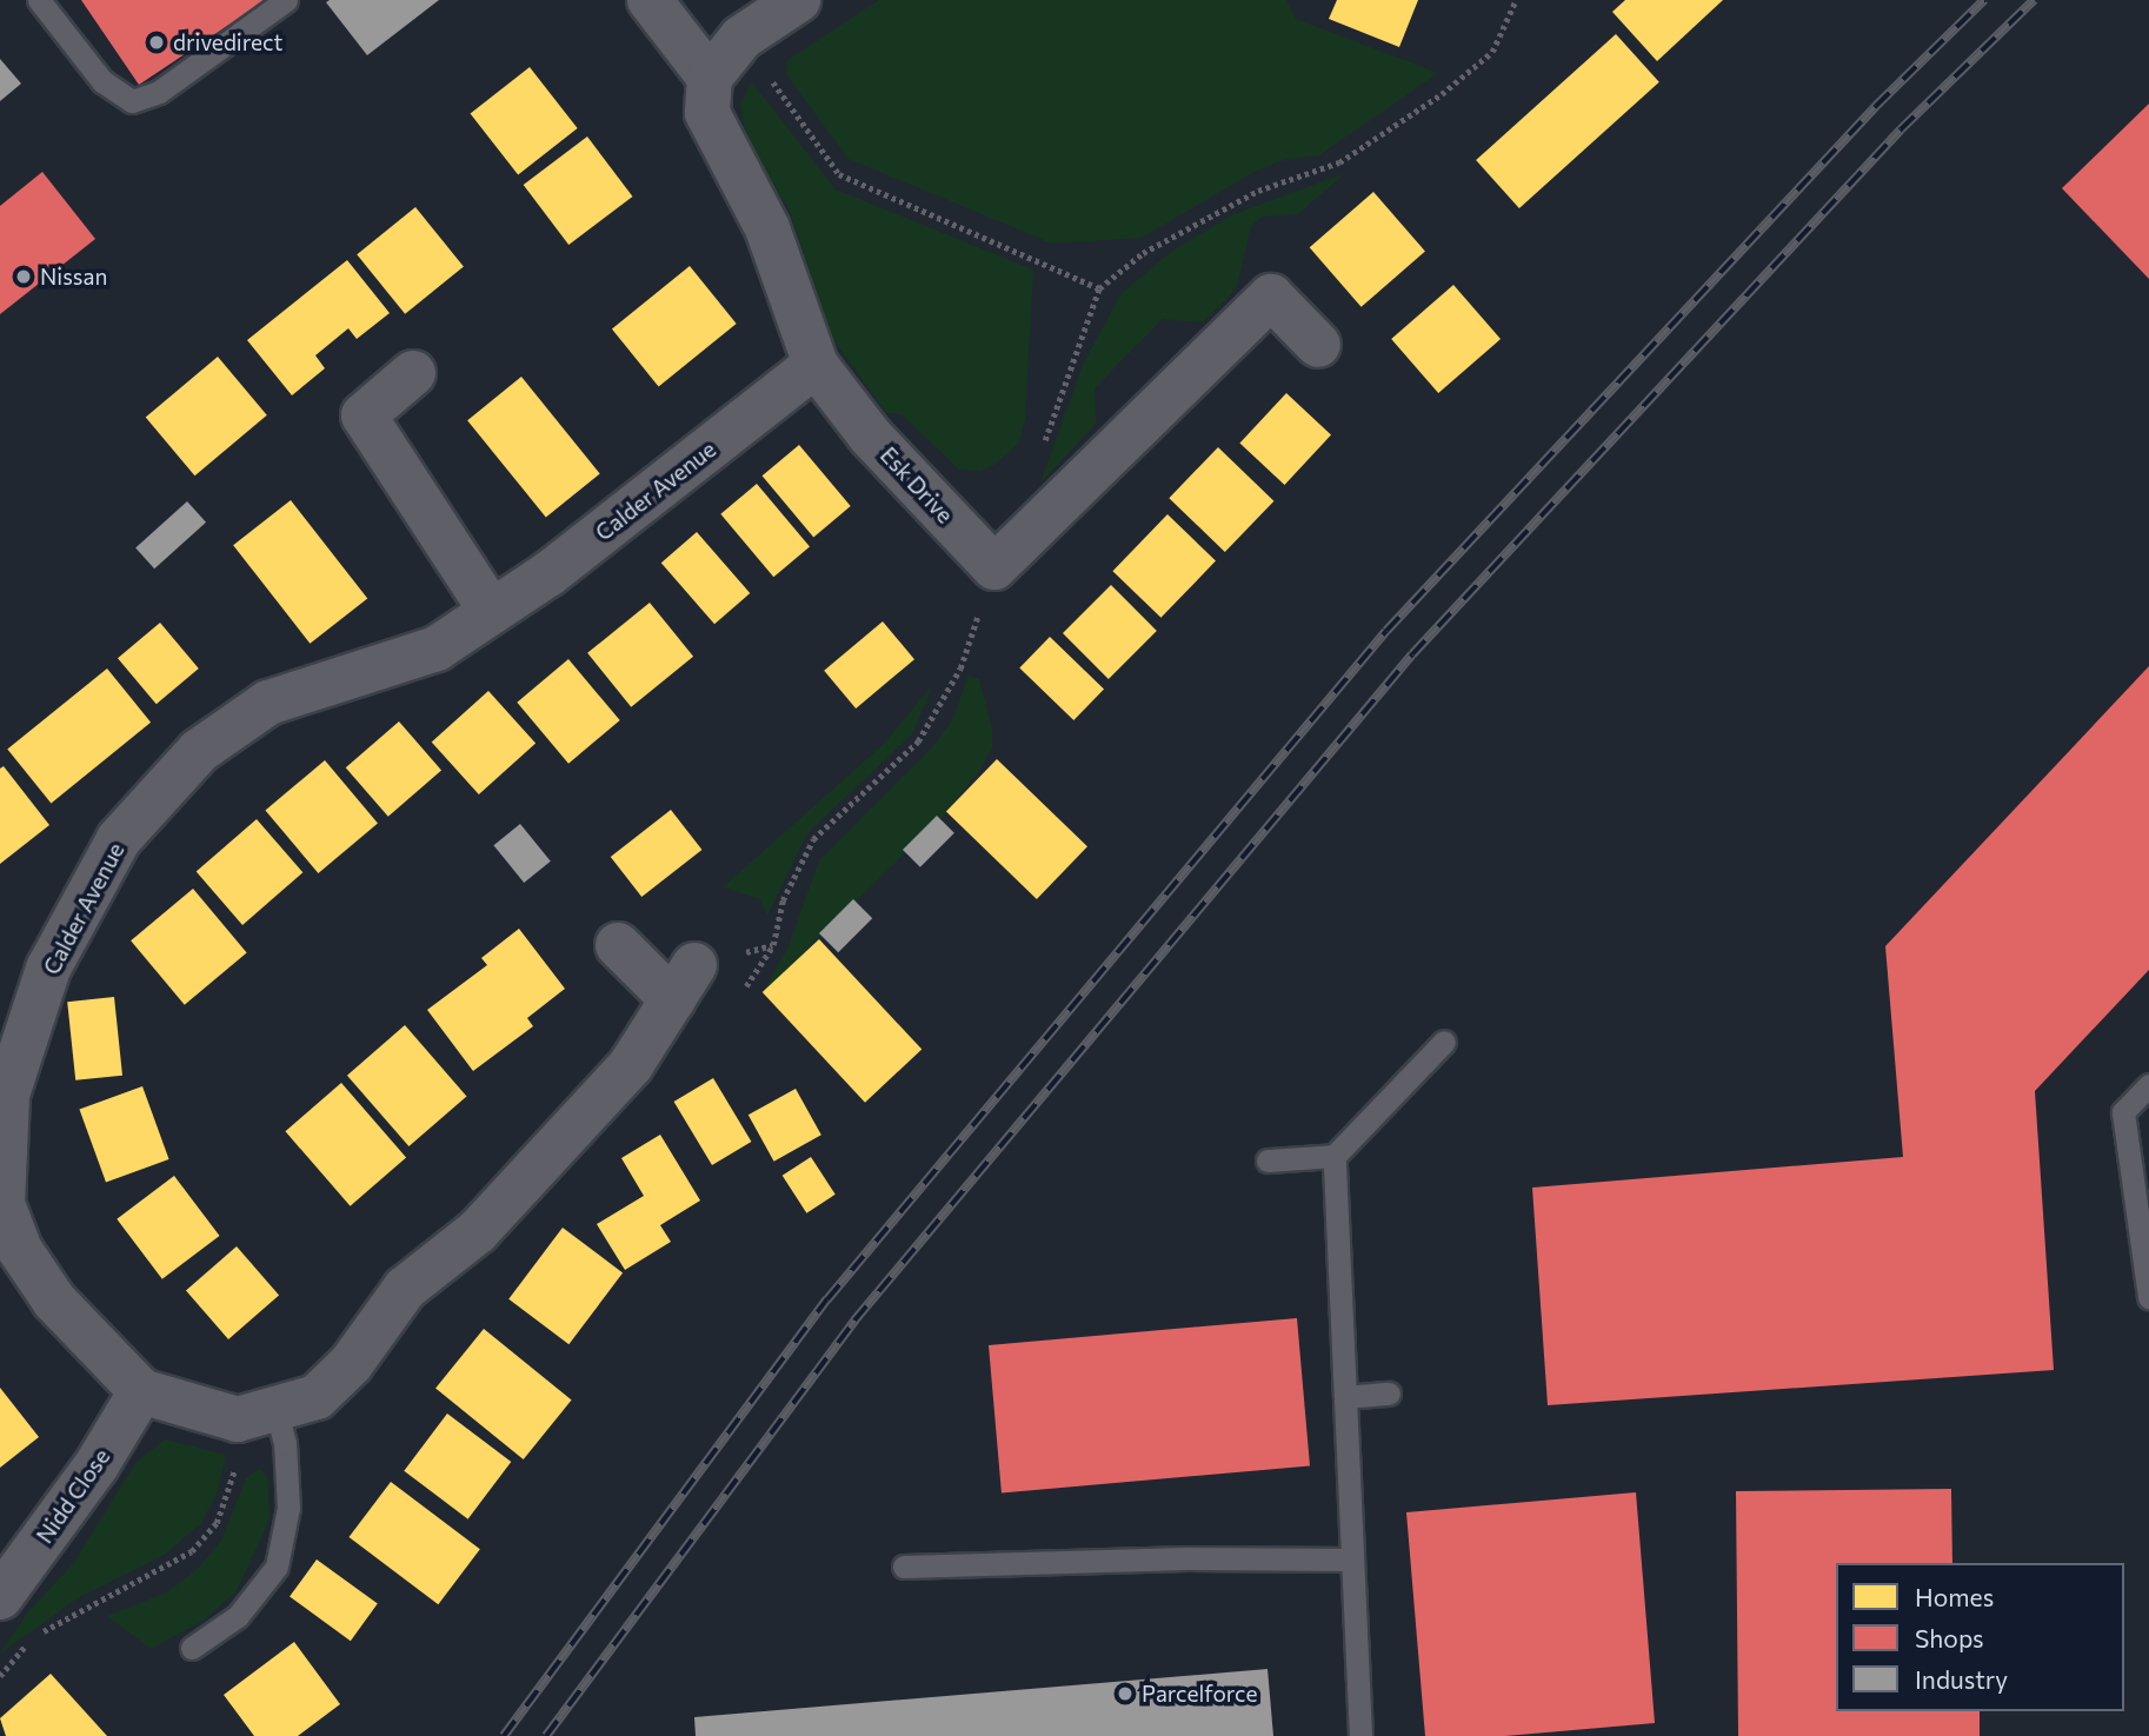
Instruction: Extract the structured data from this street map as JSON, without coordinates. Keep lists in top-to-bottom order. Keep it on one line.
{"streets":{"street":["Esk Drive","Calder Avenue","Nidd Close"]},"crossings":[["Esk Drive","Calder Avenue"],["Calder Avenue","Nidd Close"]],"places":["drivedirect","Nissan","Parcelforce"],"legend":["Homes","Shops","Industry"]}
